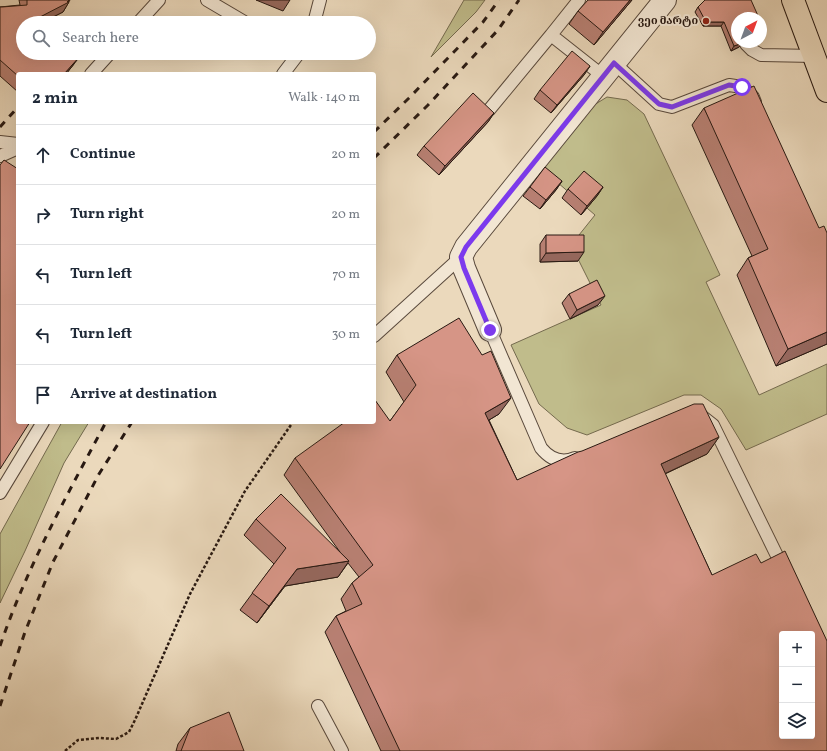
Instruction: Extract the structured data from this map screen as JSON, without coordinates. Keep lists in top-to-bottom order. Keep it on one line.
{"places":["ვეი მარტი"],"north":"top right","page":{"search":"Search here","heading":["2 min","Walk · 140 m"],"list":[["Continue","20 m"],["Turn right","20 m"],["Turn left","70 m"],["Turn left","30 m"],"Arrive at destination"],"map_buttons":["+","−"]}}
